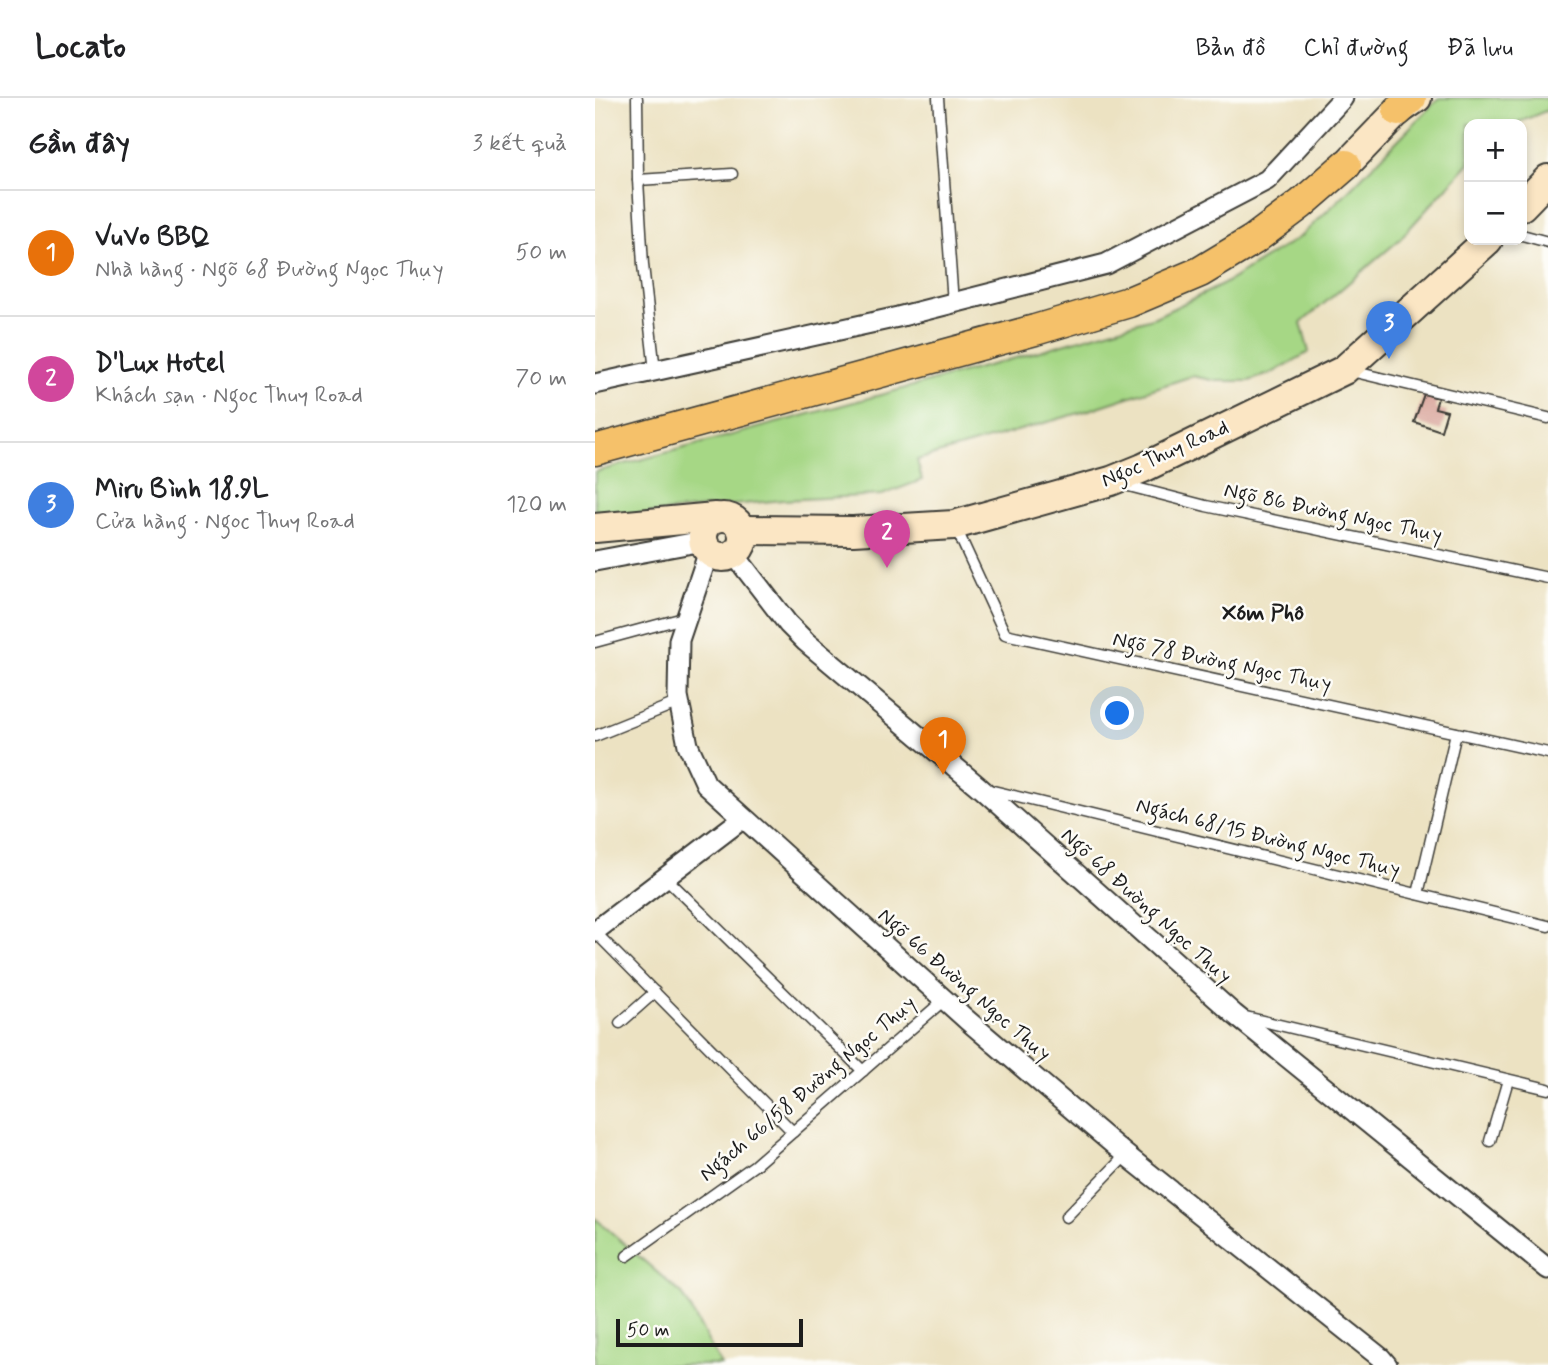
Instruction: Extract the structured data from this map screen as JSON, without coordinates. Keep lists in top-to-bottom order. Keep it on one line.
{"streets":{"street":["Ngoc Thuy Road","Ngõ 68 Đường Ngọc Thụy","Ngõ 66 Đường Ngọc Thụy"],"lane":["Ngõ 86 Đường Ngọc Thụy","Ngõ 78 Đường Ngọc Thụy","Ngách 68/15 Đường Ngọc Thụy","Ngách 66/58 Đường Ngọc Thụy"]},"crossings":[["Ngoc Thuy Road","Ngõ 86 Đường Ngọc Thụy"],["Ngoc Thuy Road","Ngõ 78 Đường Ngọc Thụy"],["Ngoc Thuy Road","Ngõ 68 Đường Ngọc Thụy"],["Ngoc Thuy Road","Ngõ 66 Đường Ngọc Thụy"],["Ngách 68/15 Đường Ngọc Thụy","Ngõ 68 Đường Ngọc Thụy"],["Ngõ 68 Đường Ngọc Thụy","Ngõ 66 Đường Ngọc Thụy"],["Ngõ 66 Đường Ngọc Thụy","Ngách 66/58 Đường Ngọc Thụy"]],"districts":["Xóm Phô"],"scale_bar":"50 m","page":{"header":"Locato","nav":["Bản đồ","Chỉ đường","Đã lưu"],"heading":["Gần đây","3 kết quả"],"map_buttons":["+","−"],"list":[{"mark":"1","name":"VuVo BBQ","note":"Nhà hàng · Ngõ 68 Đường Ngọc Thụy","value":"50 m"},{"mark":"2","name":"D'Lux Hotel","note":"Khách sạn · Ngoc Thuy Road","value":"70 m"},{"mark":"3","name":"Miru Bình 18.9L","note":"Cửa hàng · Ngoc Thuy Road","value":"120 m"}],"pins":["3","2","1"],"scale":"50 m"}}
